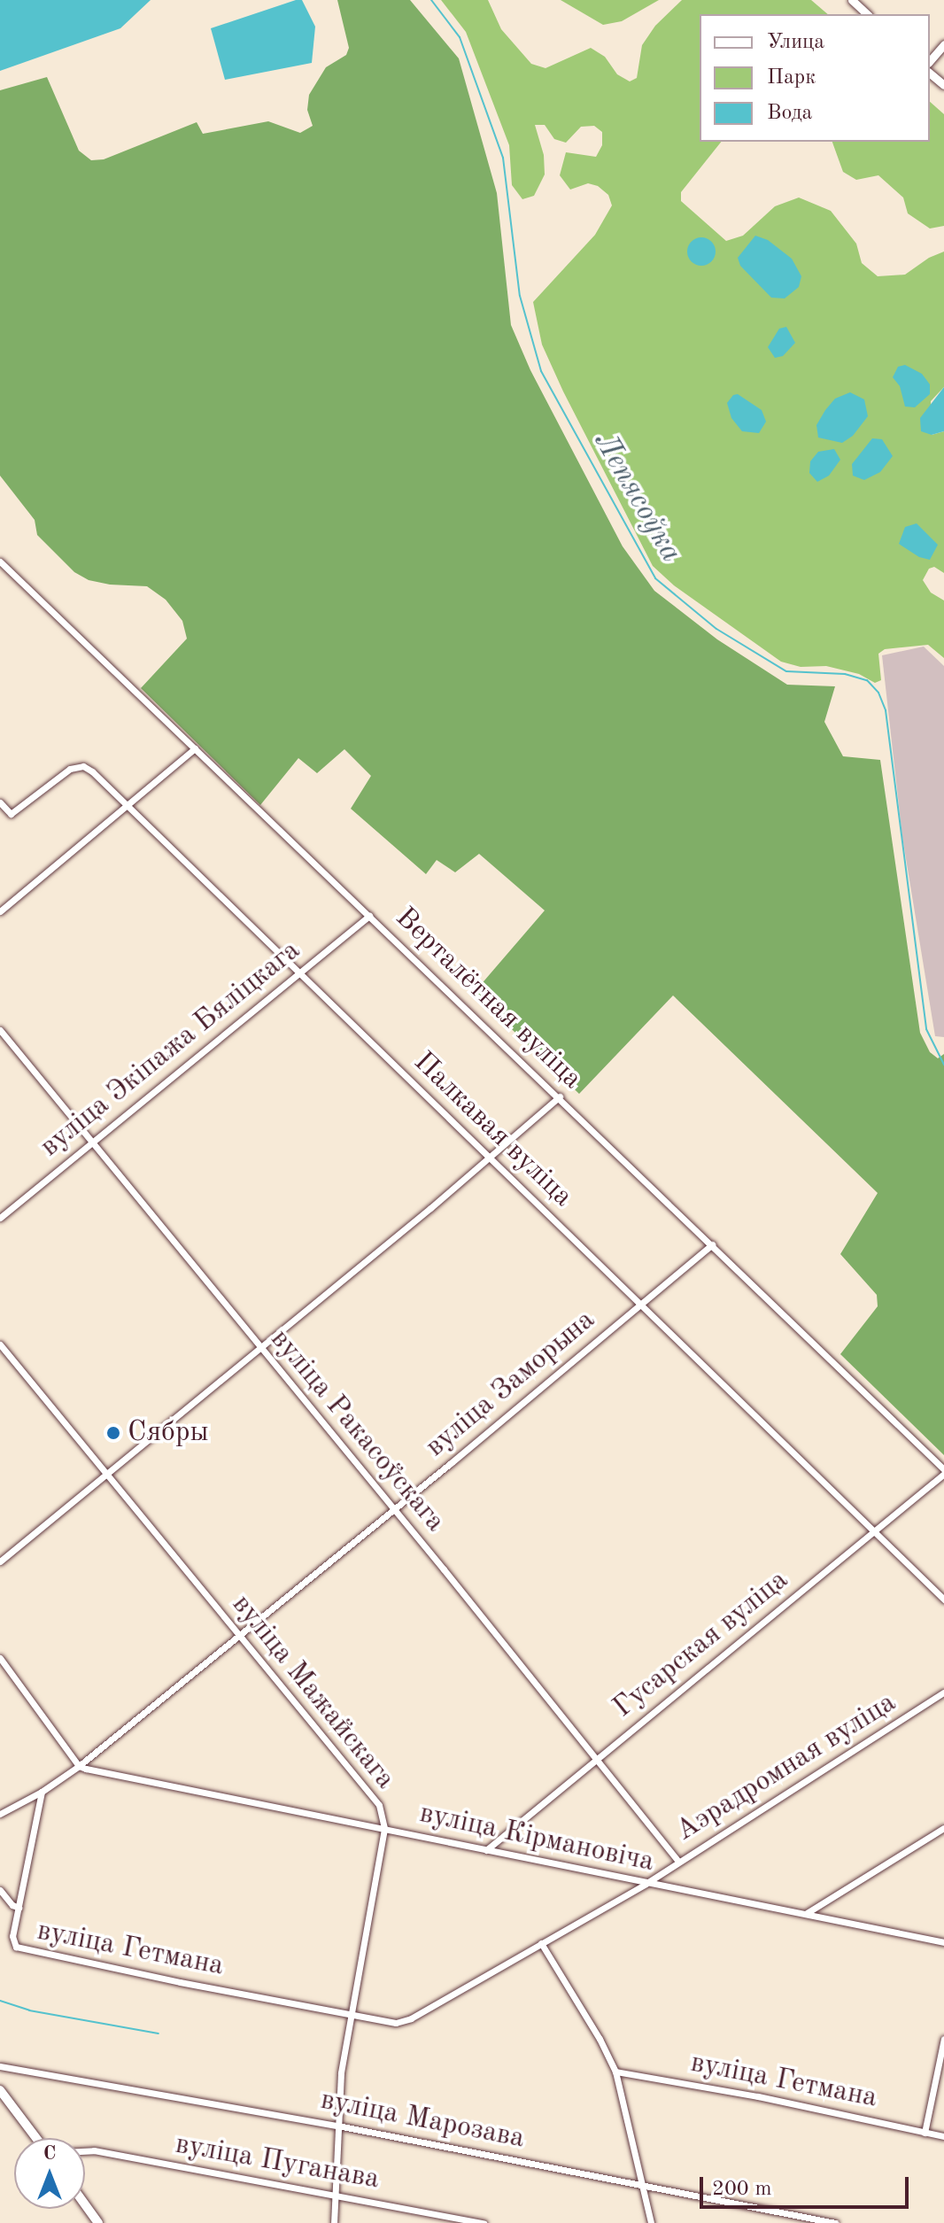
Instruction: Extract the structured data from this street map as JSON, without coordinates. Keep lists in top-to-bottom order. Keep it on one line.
{"streets":{"street":["Верталётная вуліца","вуліца Экіпажа Бяліцкага","Палкавая вуліца","вуліца Заморына","вуліца Ракасоўскага","Гусарская вуліца","вуліца Мажайскага","Аэрадромная вуліца","вуліца Кірмановіча","вуліца Гетмана","вуліца Марозава","вуліца Пуганава"]},"crossings":[["Верталётная вуліца","вуліца Экіпажа Бяліцкага"],["Верталётная вуліца","вуліца Заморына"],["Верталётная вуліца","Гусарская вуліца"],["вуліца Экіпажа Бяліцкага","Палкавая вуліца"],["вуліца Экіпажа Бяліцкага","вуліца Ракасоўскага"],["Палкавая вуліца","вуліца Заморына"],["Палкавая вуліца","Гусарская вуліца"],["вуліца Заморына","вуліца Ракасоўскага"],["вуліца Заморына","вуліца Мажайскага"],["вуліца Заморына","вуліца Кірмановіча"],["вуліца Заморына","вуліца Гетмана"],["вуліца Ракасоўскага","Гусарская вуліца"],["вуліца Ракасоўскага","Аэрадромная вуліца"],["Гусарская вуліца","вуліца Кірмановіча"],["вуліца Мажайскага","Аэрадромная вуліца"],["вуліца Мажайскага","вуліца Кірмановіча"],["вуліца Мажайскага","вуліца Гетмана"],["вуліца Мажайскага","вуліца Марозава"],["вуліца Мажайскага","вуліца Пуганава"],["Аэрадромная вуліца","вуліца Кірмановіча"],["Аэрадромная вуліца","вуліца Гетмана"]],"water":["Лепясоўка"],"places":["Сябры"],"legend":["Улица","Парк","Вода"],"scale_bar":"200 m","north":"top"}
